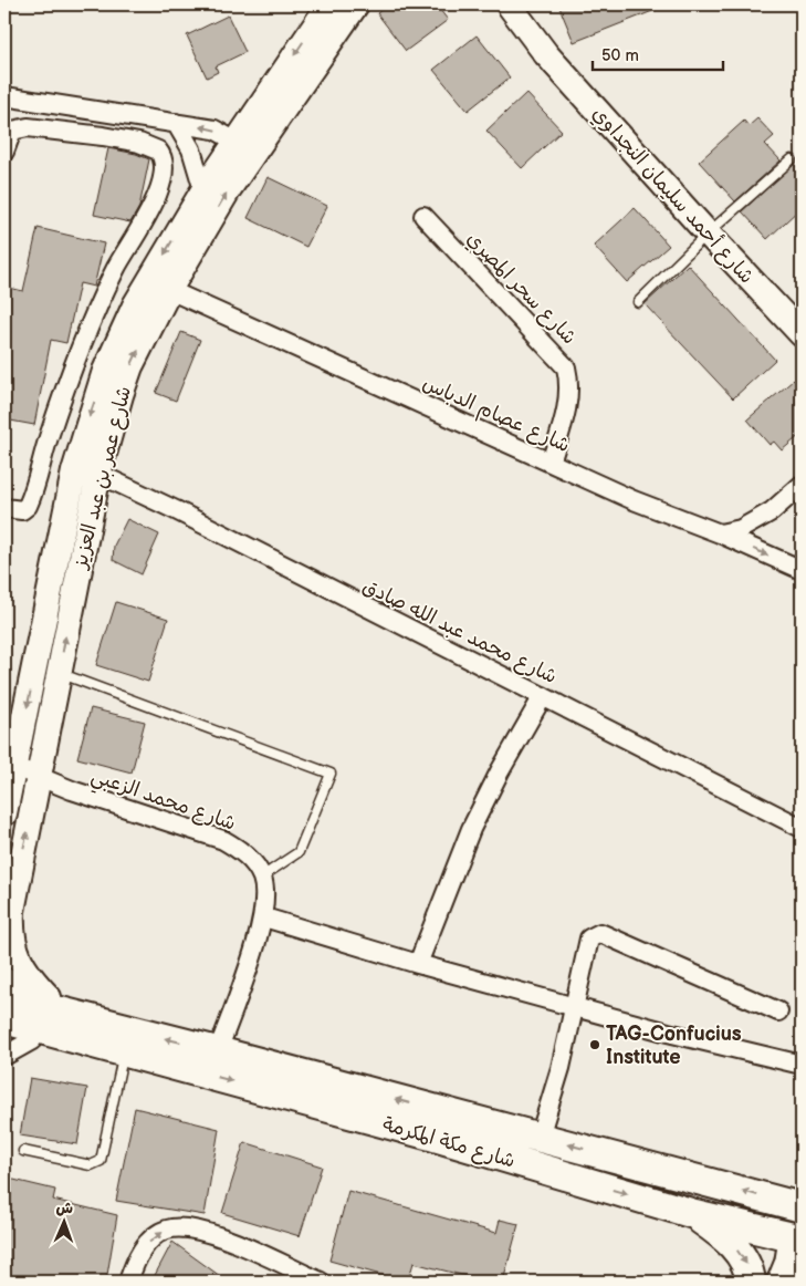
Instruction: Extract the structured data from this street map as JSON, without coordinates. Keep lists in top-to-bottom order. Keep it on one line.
{"streets":{"main road":["شارع مكة المكرمة"],"street":["شارع أحمد سليمان النجداوي","شارع سحر المصري","شارع عصام الدباس","شارع عمر بن عبد العزيز","شارع محمد عبد الله صادق","شارع محمد الزعبي"]},"crossings":[["شارع سحر المصري","شارع عصام الدباس"],["شارع عصام الدباس","شارع عمر بن عبد العزيز"],["شارع عمر بن عبد العزيز","شارع محمد عبد الله صادق"],["شارع عمر بن عبد العزيز","شارع محمد الزعبي"],["شارع عمر بن عبد العزيز","شارع مكة المكرمة"]],"places":["TAG-Confucius Institute"],"scale_bar":"50 m","north":"top"}
